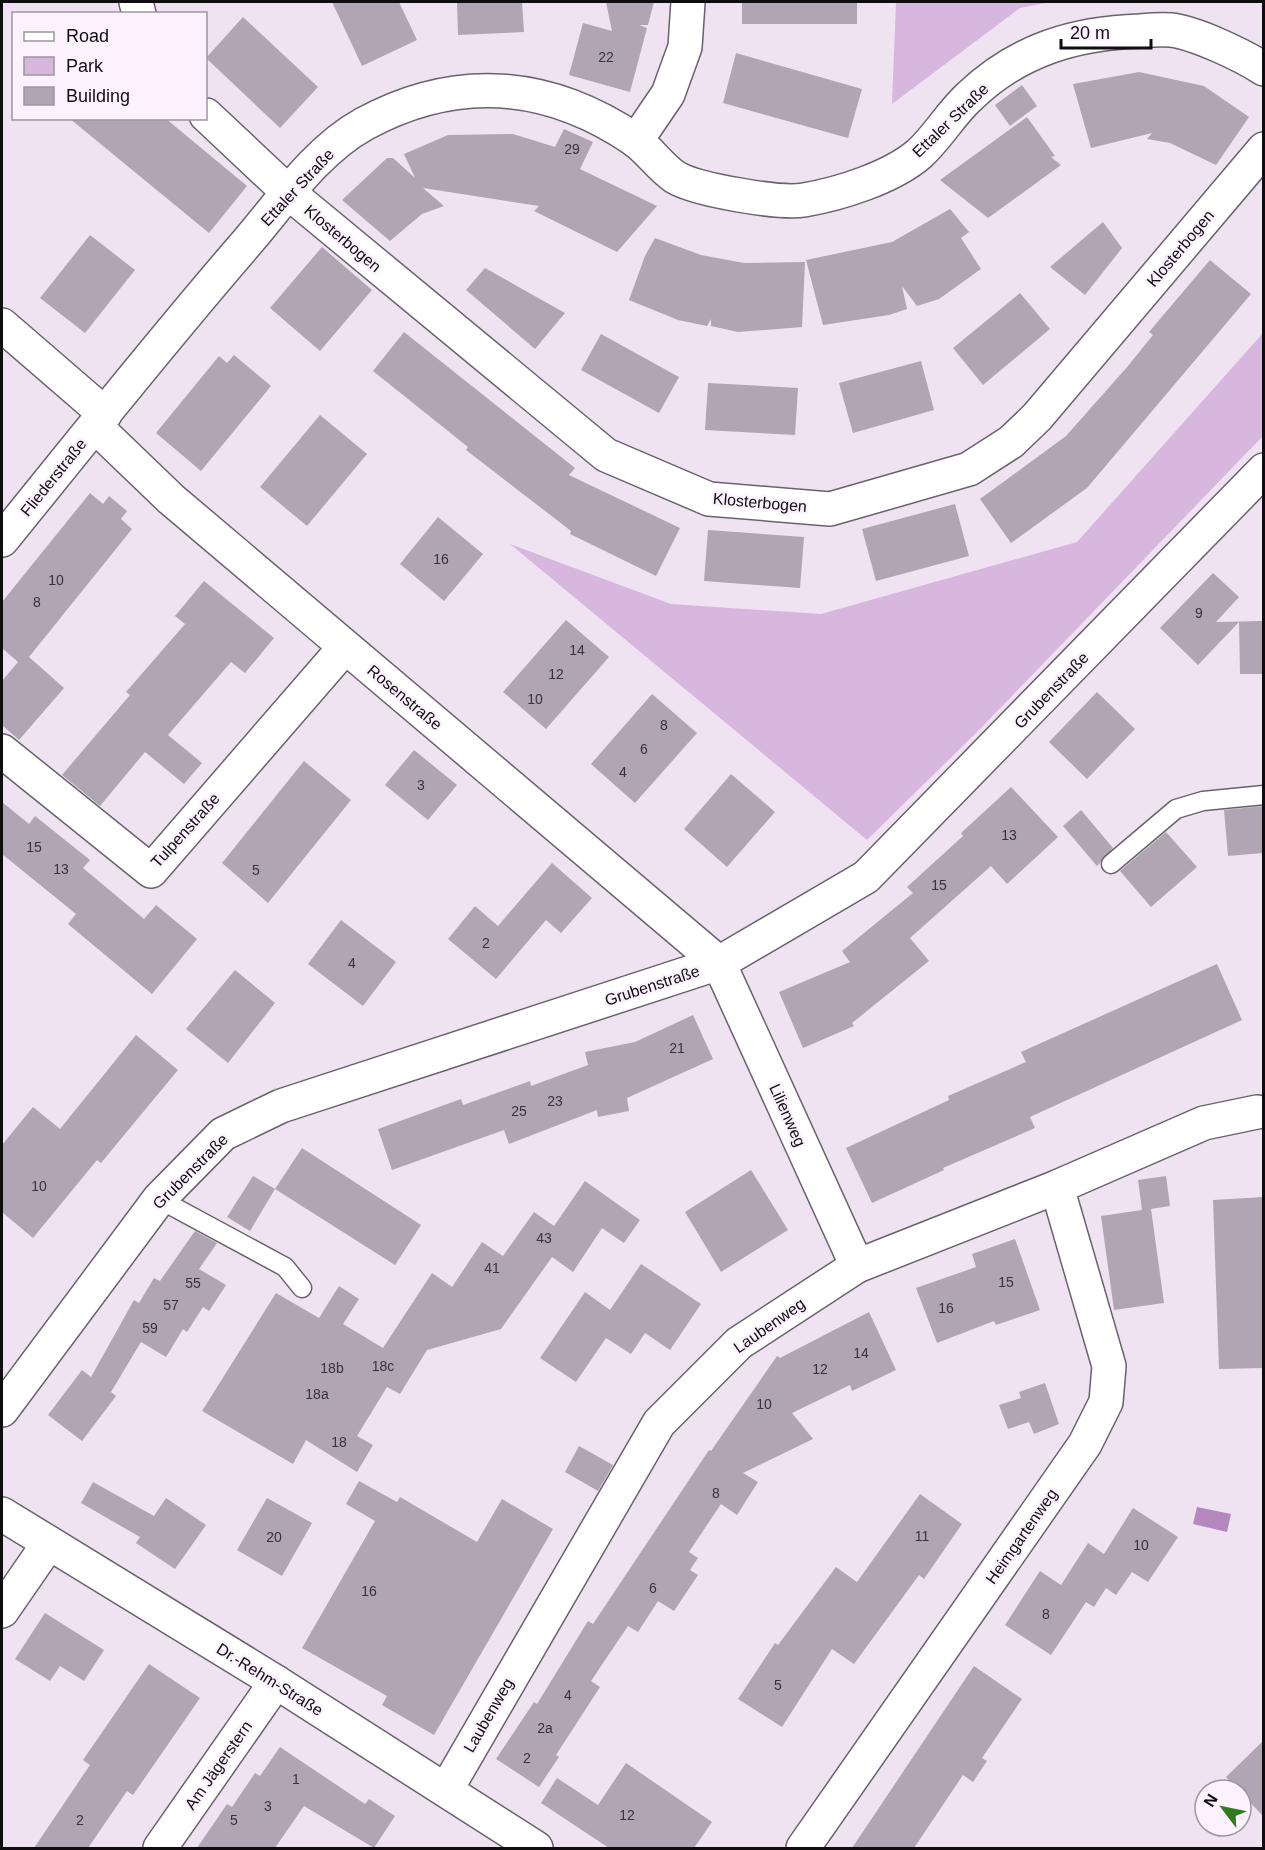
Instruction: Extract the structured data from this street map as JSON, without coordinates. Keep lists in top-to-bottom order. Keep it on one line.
{"streets":{"street":["Ettaler Straße","Klosterbogen","Fliederstraße","Grubenstraße","Rosenstraße","Tulpenstraße","Lilienweg","Laubenweg","Heimgartenweg","Dr.-Rehm-Straße","Am Jägerstern"]},"crossings":[["Ettaler Straße","Klosterbogen"],["Ettaler Straße","Fliederstraße"],["Ettaler Straße","Rosenstraße"],["Fliederstraße","Rosenstraße"],["Grubenstraße","Rosenstraße"],["Grubenstraße","Lilienweg"],["Rosenstraße","Tulpenstraße"],["Rosenstraße","Lilienweg"],["Lilienweg","Laubenweg"],["Laubenweg","Heimgartenweg"],["Laubenweg","Dr.-Rehm-Straße"],["Dr.-Rehm-Straße","Am Jägerstern"]],"house_numbers":["22","29","16","10","8","9","14","12","10","8","6","4","3","13","15","13","5","15","2","4","21","23","25","10","43","41","15","55","57","16","59","14","18c","18b","12","18a","10","18","8","11","20","10","6","16","8","5","4","2a","2","1","3","12","2","5"],"legend":["Road","Park","Building"],"scale_bar":"20 m","north":"top left"}
